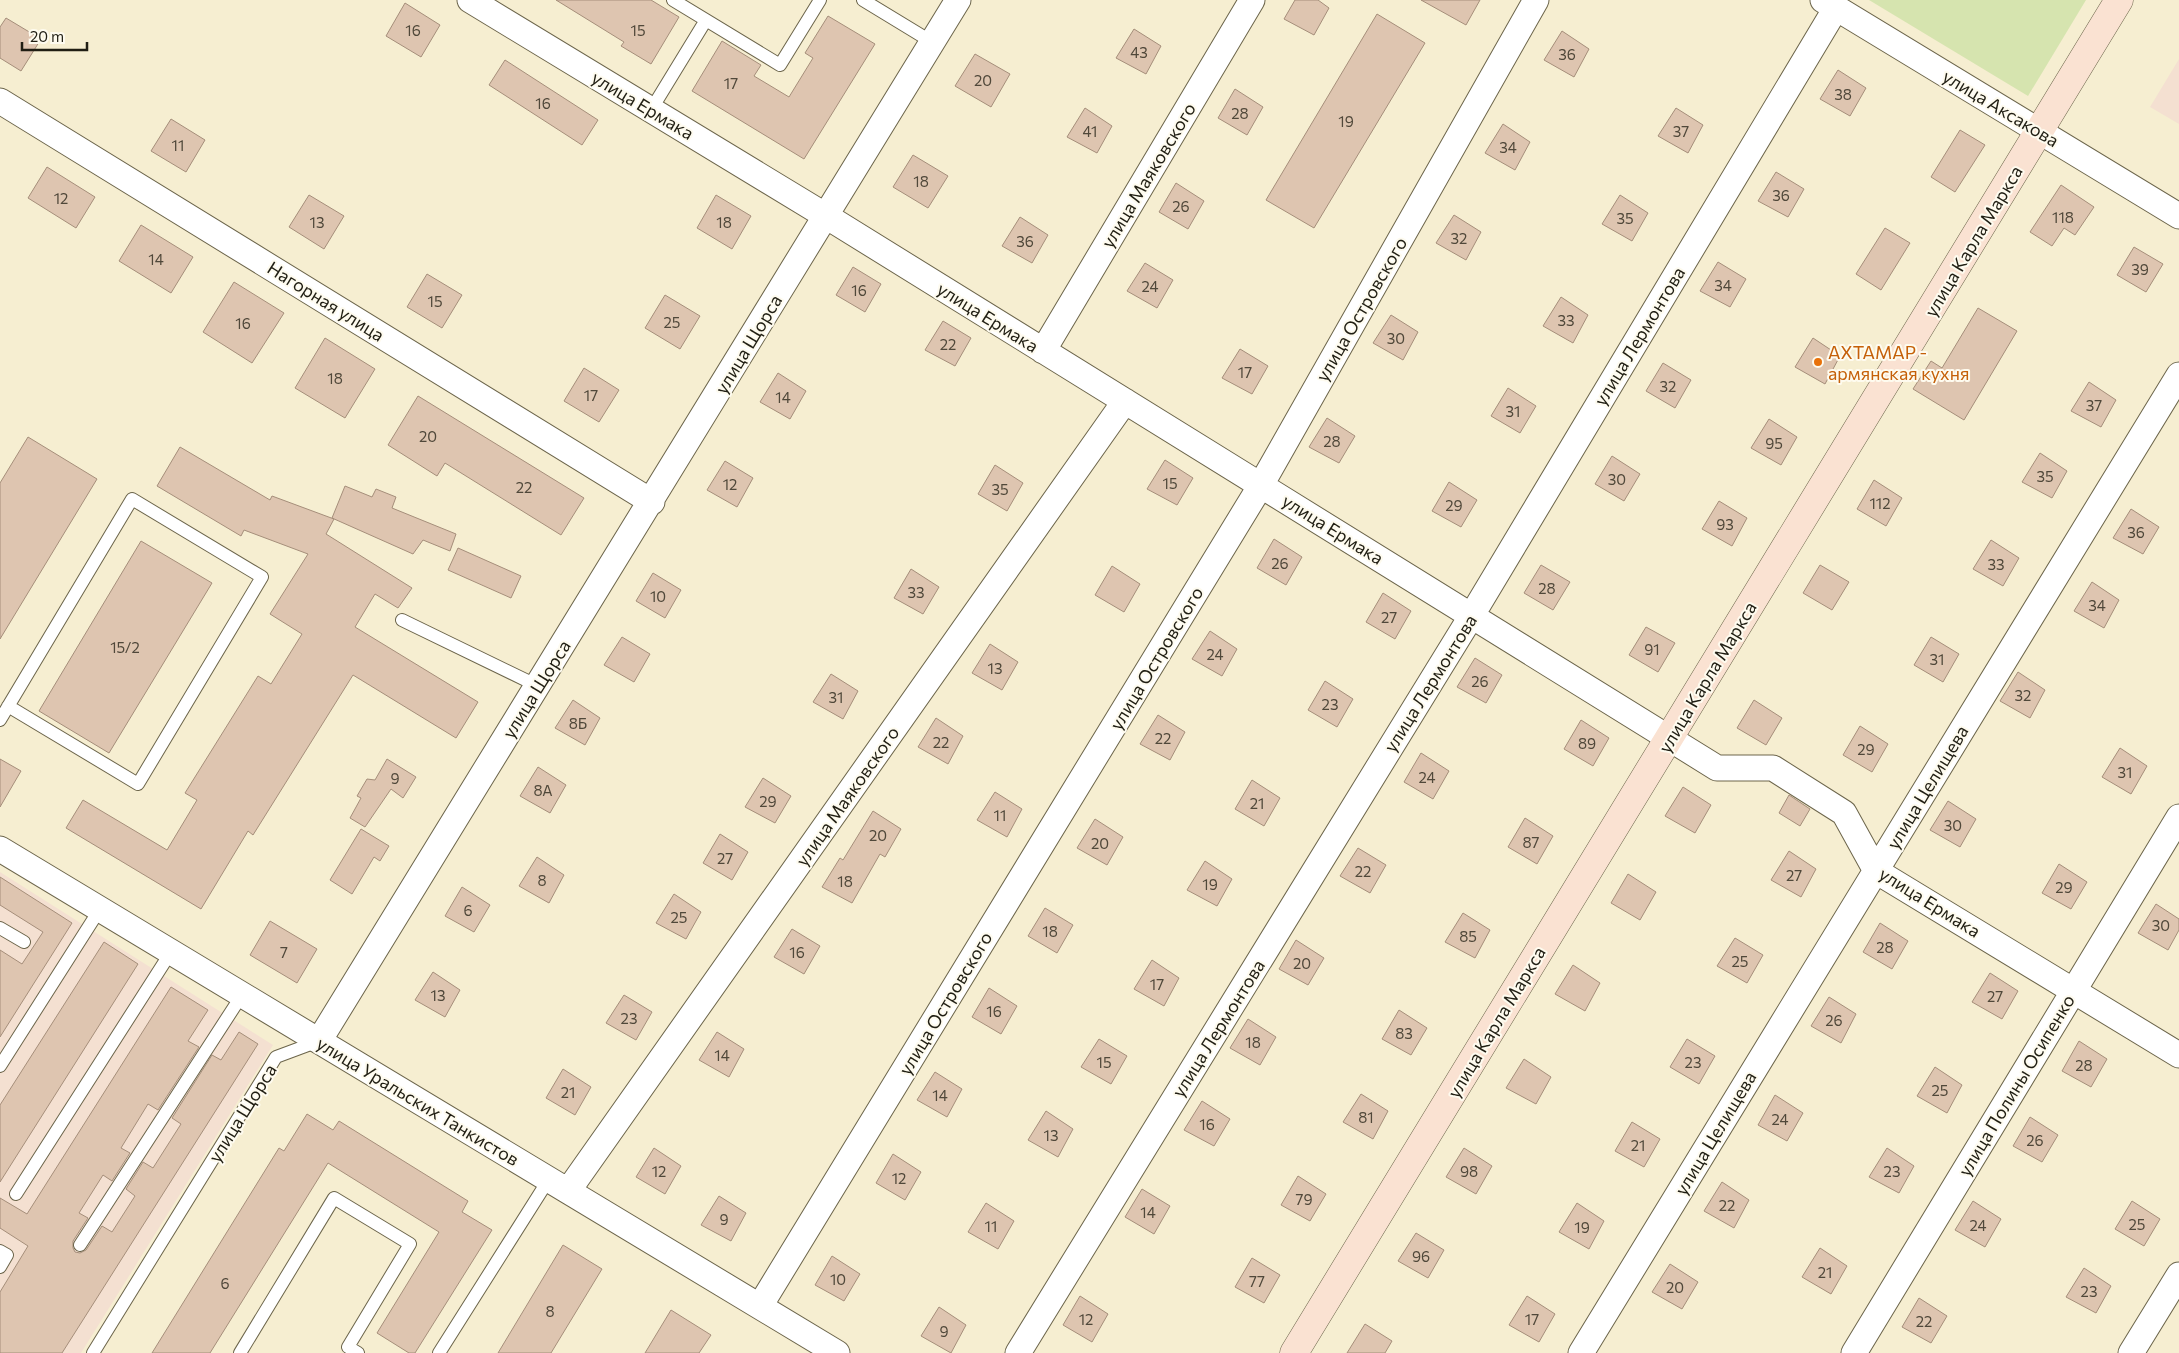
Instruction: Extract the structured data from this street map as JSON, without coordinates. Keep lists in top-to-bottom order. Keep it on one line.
{"streets":{"main road":["улица Карла Маркса"],"street":["улица Ермака","улица Аксакова","улица Маяковского","Нагорная улица","улица Островского","улица Лермонтова","улица Щорса","улица Целищева","улица Полины Осипенко","улица Уральских Танкистов"]},"crossings":[["улица Ермака","улица Маяковского"],["улица Ермака","улица Карла Маркса"],["улица Ермака","улица Островского"],["улица Ермака","улица Лермонтова"],["улица Ермака","улица Щорса"],["улица Ермака","улица Целищева"],["улица Ермака","улица Полины Осипенко"],["улица Аксакова","улица Карла Маркса"],["улица Аксакова","улица Лермонтова"],["улица Маяковского","улица Уральских Танкистов"],["Нагорная улица","улица Щорса"],["улица Островского","улица Уральских Танкистов"],["улица Щорса","улица Уральских Танкистов"]],"places":["АХТАМАР - армянская кухня"],"house_numbers":["16","15","43","36","20","17","38","16","28","19","41","37","11","34","18","36","12","26","118","35","13","18","32","36","14","39","34","24","16","15","33","25","16","30","22","17","18","32","17","14","37","31","20","28","95","35","30","15","12","22","35","112","29","93","36","26","33","28","33","10","34","27","15/2","91","24","31","13","26","32","31","23","8Б","22","22","89","29","31","24","9","8А","29","21","11","30","20","87","20","27","22","27","8","18","19","29","6","25","30","18","85","28","7","16","25","20","17","13","27","16","23","26","83","18","14","15","23","28","25","21","14","81","24","16","13","26","21","12","98","23","12","79","22","14","9","25","24","11","19","96","21","10","77","6","20","23","8","12","17","22","9"],"scale_bar":"20 m"}
